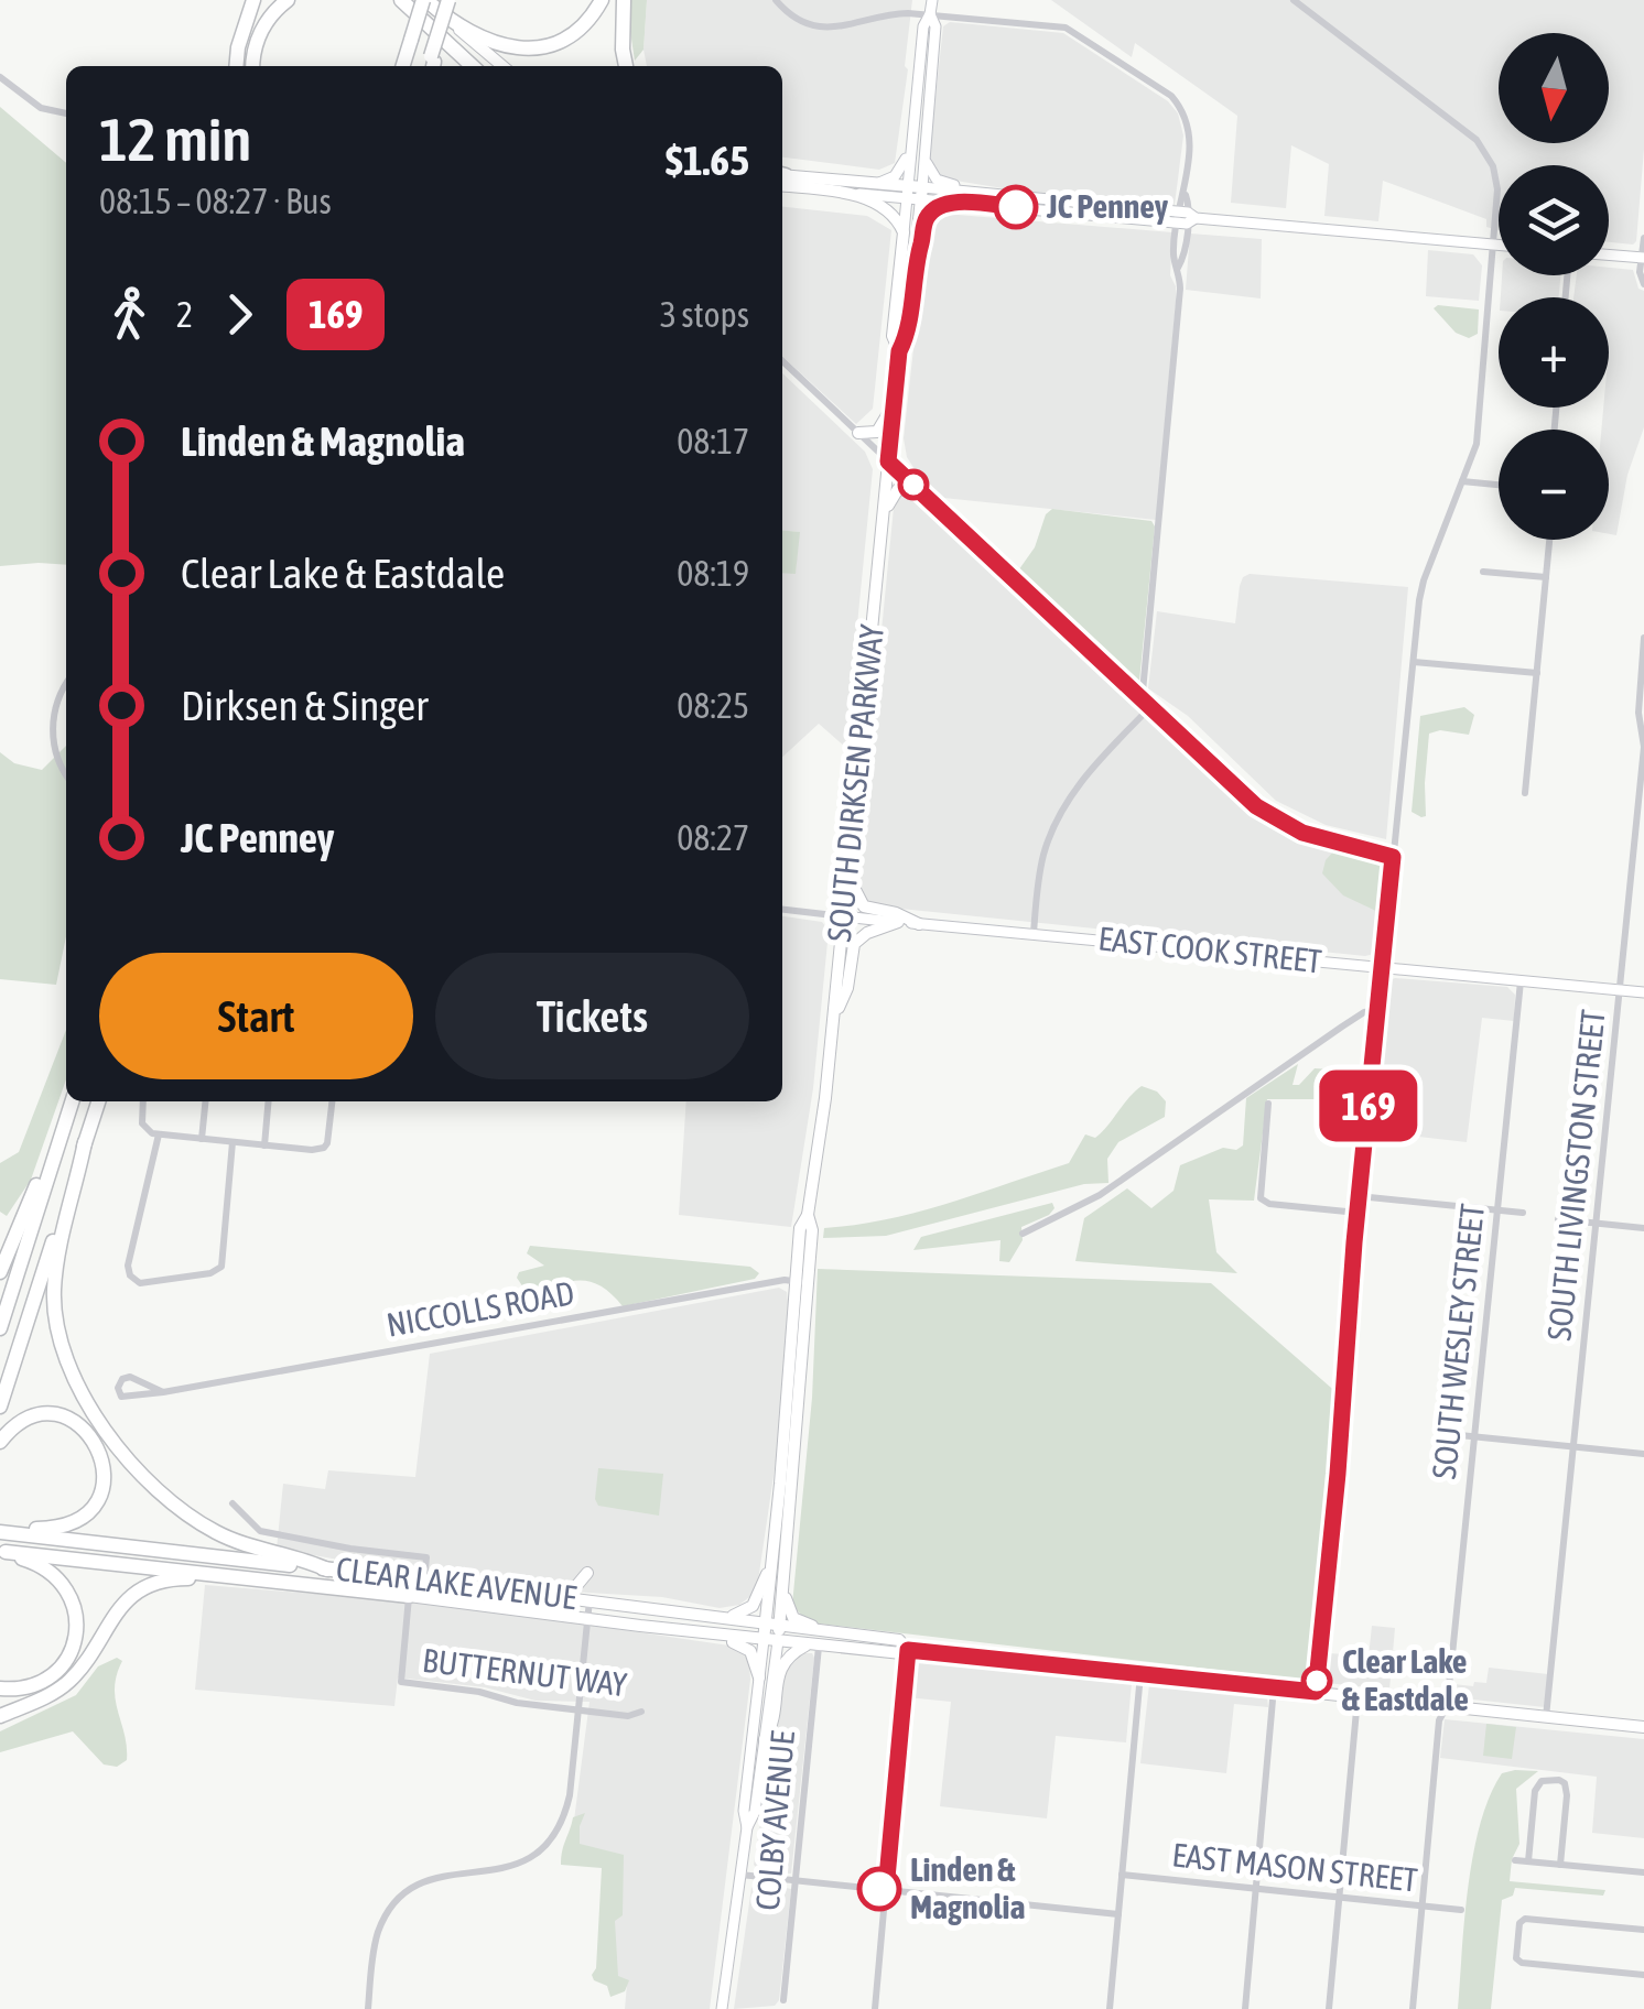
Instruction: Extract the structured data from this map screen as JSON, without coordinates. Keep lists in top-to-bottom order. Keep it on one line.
{"streets":{"highway":["CLEAR LAKE AVENUE"],"main road":["SOUTH DIRKSEN PARKWAY","EAST COOK STREET"],"street":["SOUTH LIVINGSTON STREET","NICCOLLS ROAD","SOUTH WESLEY STREET","BUTTERNUT WAY","COLBY AVENUE","EAST MASON STREET"]},"crossings":[["SOUTH DIRKSEN PARKWAY","EAST COOK STREET"],["SOUTH DIRKSEN PARKWAY","NICCOLLS ROAD"],["SOUTH DIRKSEN PARKWAY","CLEAR LAKE AVENUE"],["EAST COOK STREET","SOUTH LIVINGSTON STREET"],["EAST COOK STREET","SOUTH WESLEY STREET"],["SOUTH LIVINGSTON STREET","CLEAR LAKE AVENUE"],["SOUTH WESLEY STREET","CLEAR LAKE AVENUE"],["SOUTH WESLEY STREET","EAST MASON STREET"],["CLEAR LAKE AVENUE","BUTTERNUT WAY"],["CLEAR LAKE AVENUE","COLBY AVENUE"]],"places":["JC Penney","Clear Lake & Eastdale","Linden & Magnolia"],"lines":["bus line 169"],"north":"bottom","page":{"on_map":"169","map_buttons":["+","−"],"heading":["12 min","08:15 – 08:27 · Bus","$1.65"],"legs":["2","169","3 stops"],"list":[{"name":"Linden & Magnolia","value":"08:17"},{"name":"Clear Lake & Eastdale","value":"08:19"},{"name":"Dirksen & Singer","value":"08:25"},{"name":"JC Penney","value":"08:27"}],"buttons":["Start","Tickets"]}}
